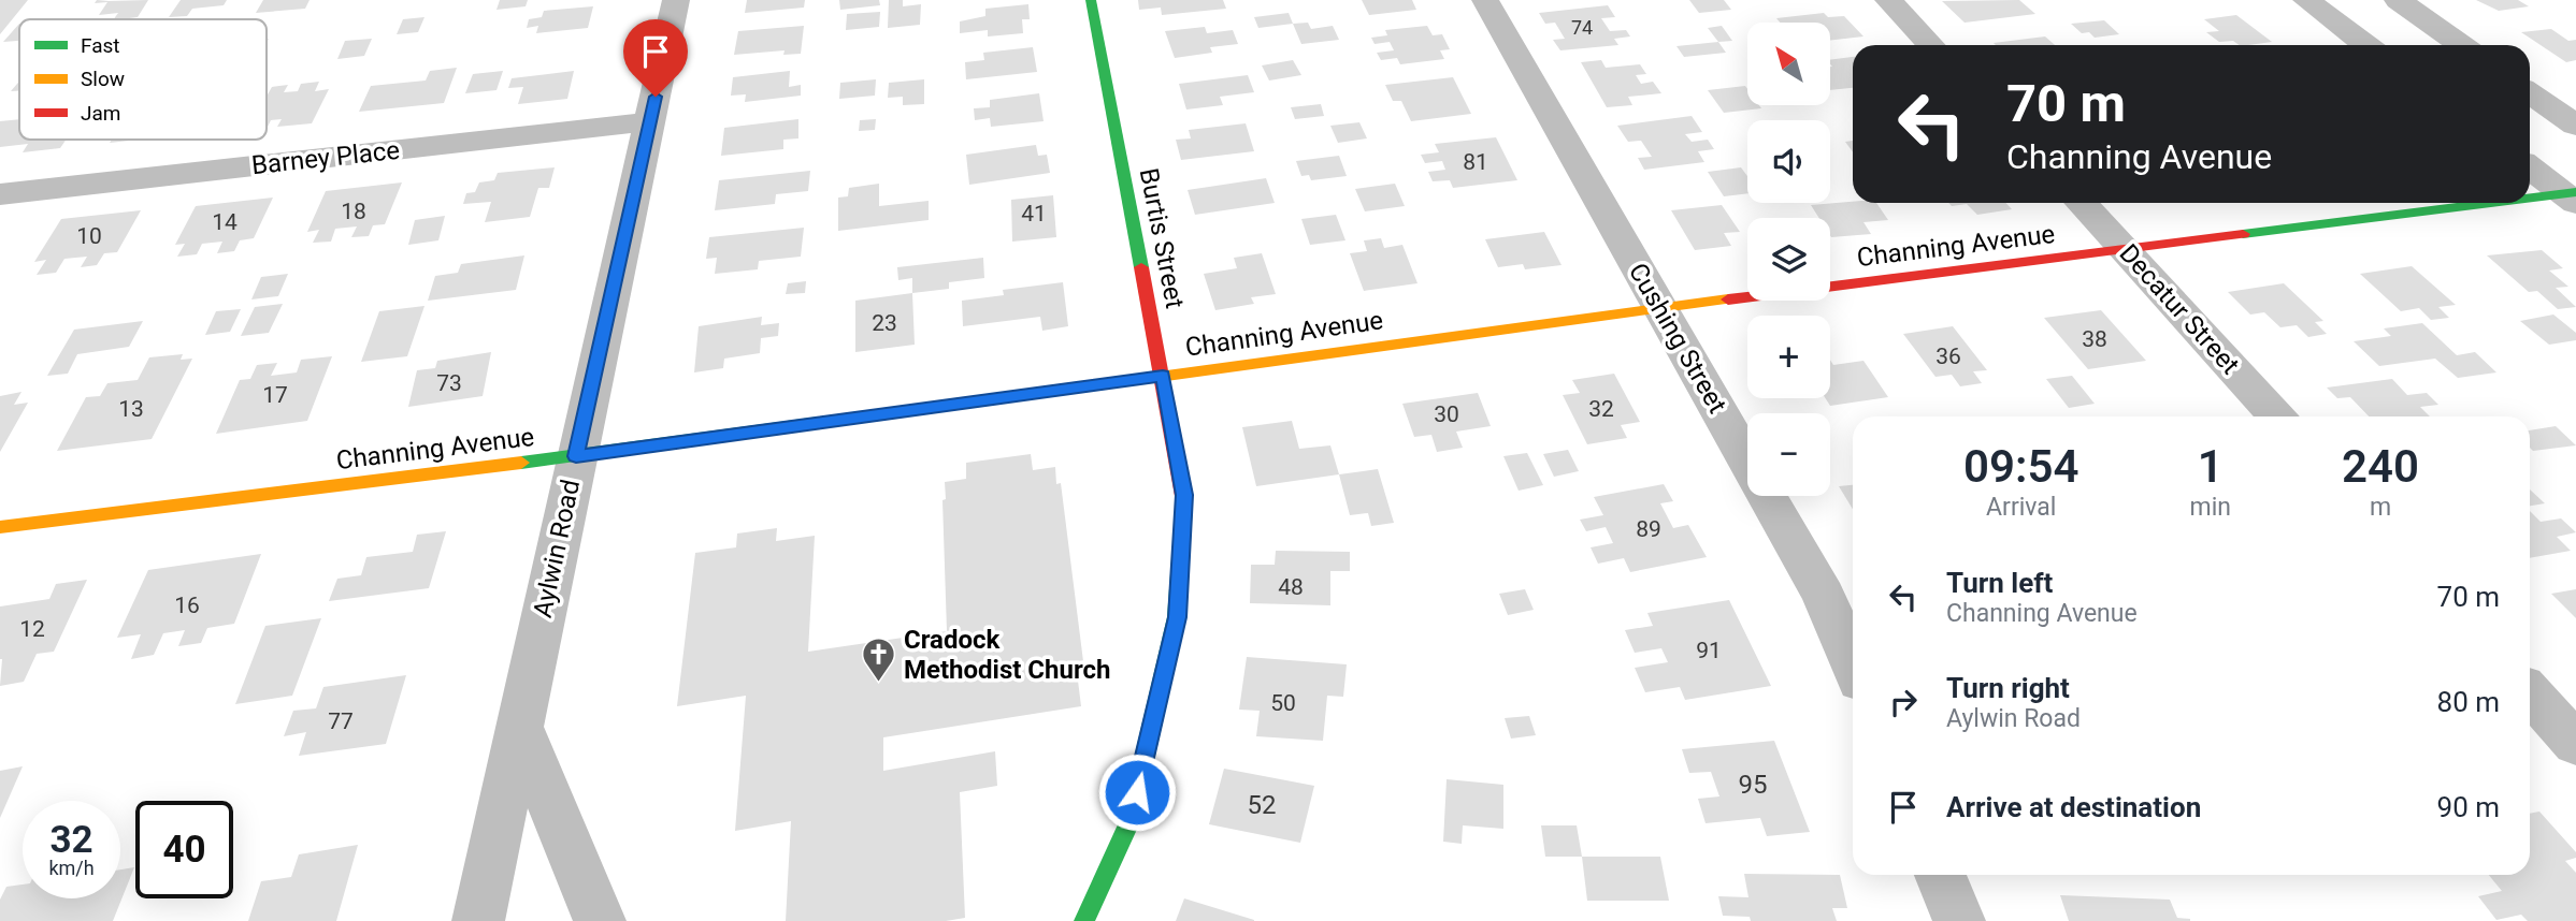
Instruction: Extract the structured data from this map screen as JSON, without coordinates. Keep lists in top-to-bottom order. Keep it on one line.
{"streets":{"street":["Barney Place","Burtis Street","Channing Avenue","Decatur Street","Cushing Street","Aylwin Road"]},"crossings":[["Barney Place","Aylwin Road"],["Burtis Street","Channing Avenue"],["Channing Avenue","Decatur Street"],["Channing Avenue","Cushing Street"],["Channing Avenue","Aylwin Road"]],"places":{"church":["Cradock Methodist Church"]},"house_numbers":["74","81","18","41","14","10","23","38","36","73","17","13","32","30","89","48","16","12","91","50","77","95","52"],"legend":["Fast","Slow","Jam"],"north":"top left","page":{"map_buttons":["+","−"],"turn":["70 m","Channing Avenue"],"eta":["09:54","Arrival","1","min","240","m"],"list":[{"name":"Turn left","note":"Channing Avenue","value":"70 m"},{"name":"Turn right","note":"Aylwin Road","value":"80 m"},{"name":"Arrive at destination","value":"90 m"}],"speed":"32 km/h","limit":"40"}}
